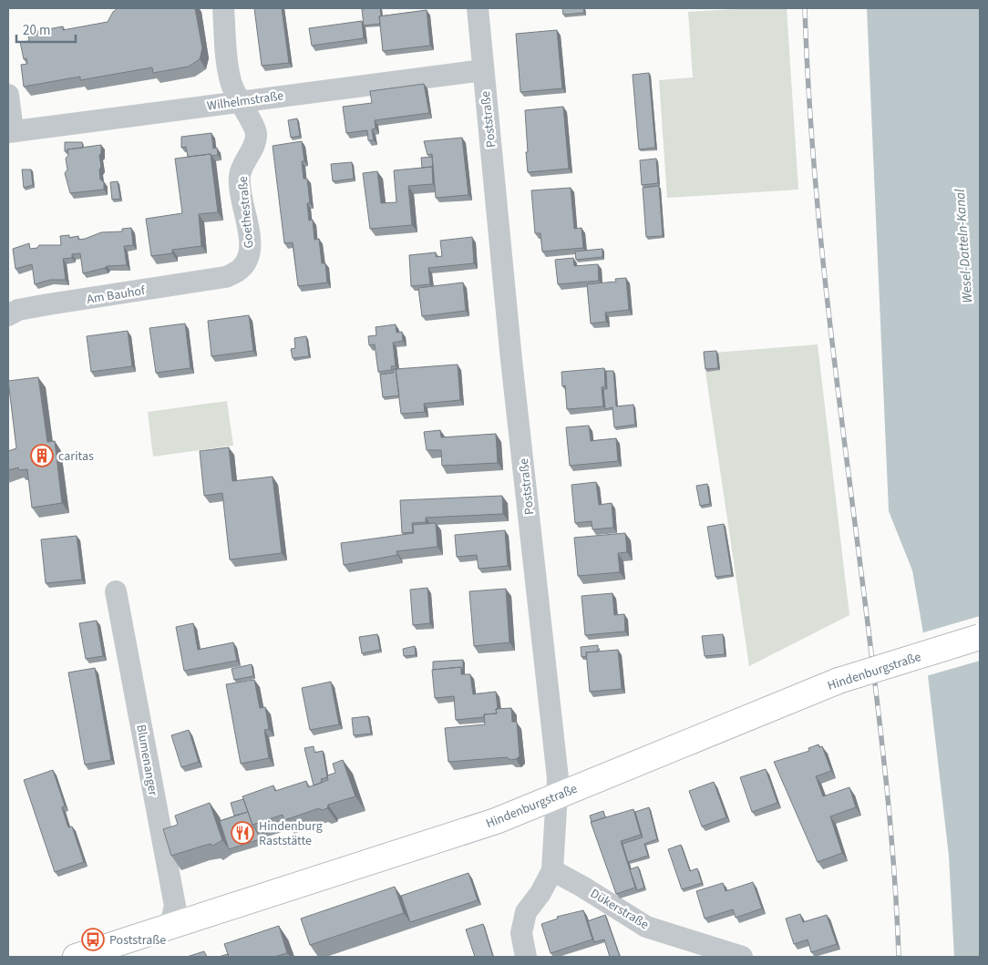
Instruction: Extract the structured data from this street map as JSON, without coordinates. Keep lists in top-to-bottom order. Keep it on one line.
{"streets":{"main road":["Hindenburgstraße"],"street":["Wilhelmstraße","Poststraße","Goethestraße","Am Bauhof","Blumenanger","Dükerstraße"]},"crossings":[["Wilhelmstraße","Poststraße"],["Wilhelmstraße","Goethestraße"],["Poststraße","Hindenburgstraße"],["Poststraße","Dükerstraße"],["Goethestraße","Am Bauhof"],["Hindenburgstraße","Blumenanger"]],"water":["Wesel-Datteln-Kanal"],"places":{"building":["caritas"],"restaurant":["Hindenburg Raststätte"],"bus stop":["Poststraße"]},"scale_bar":"20 m"}
